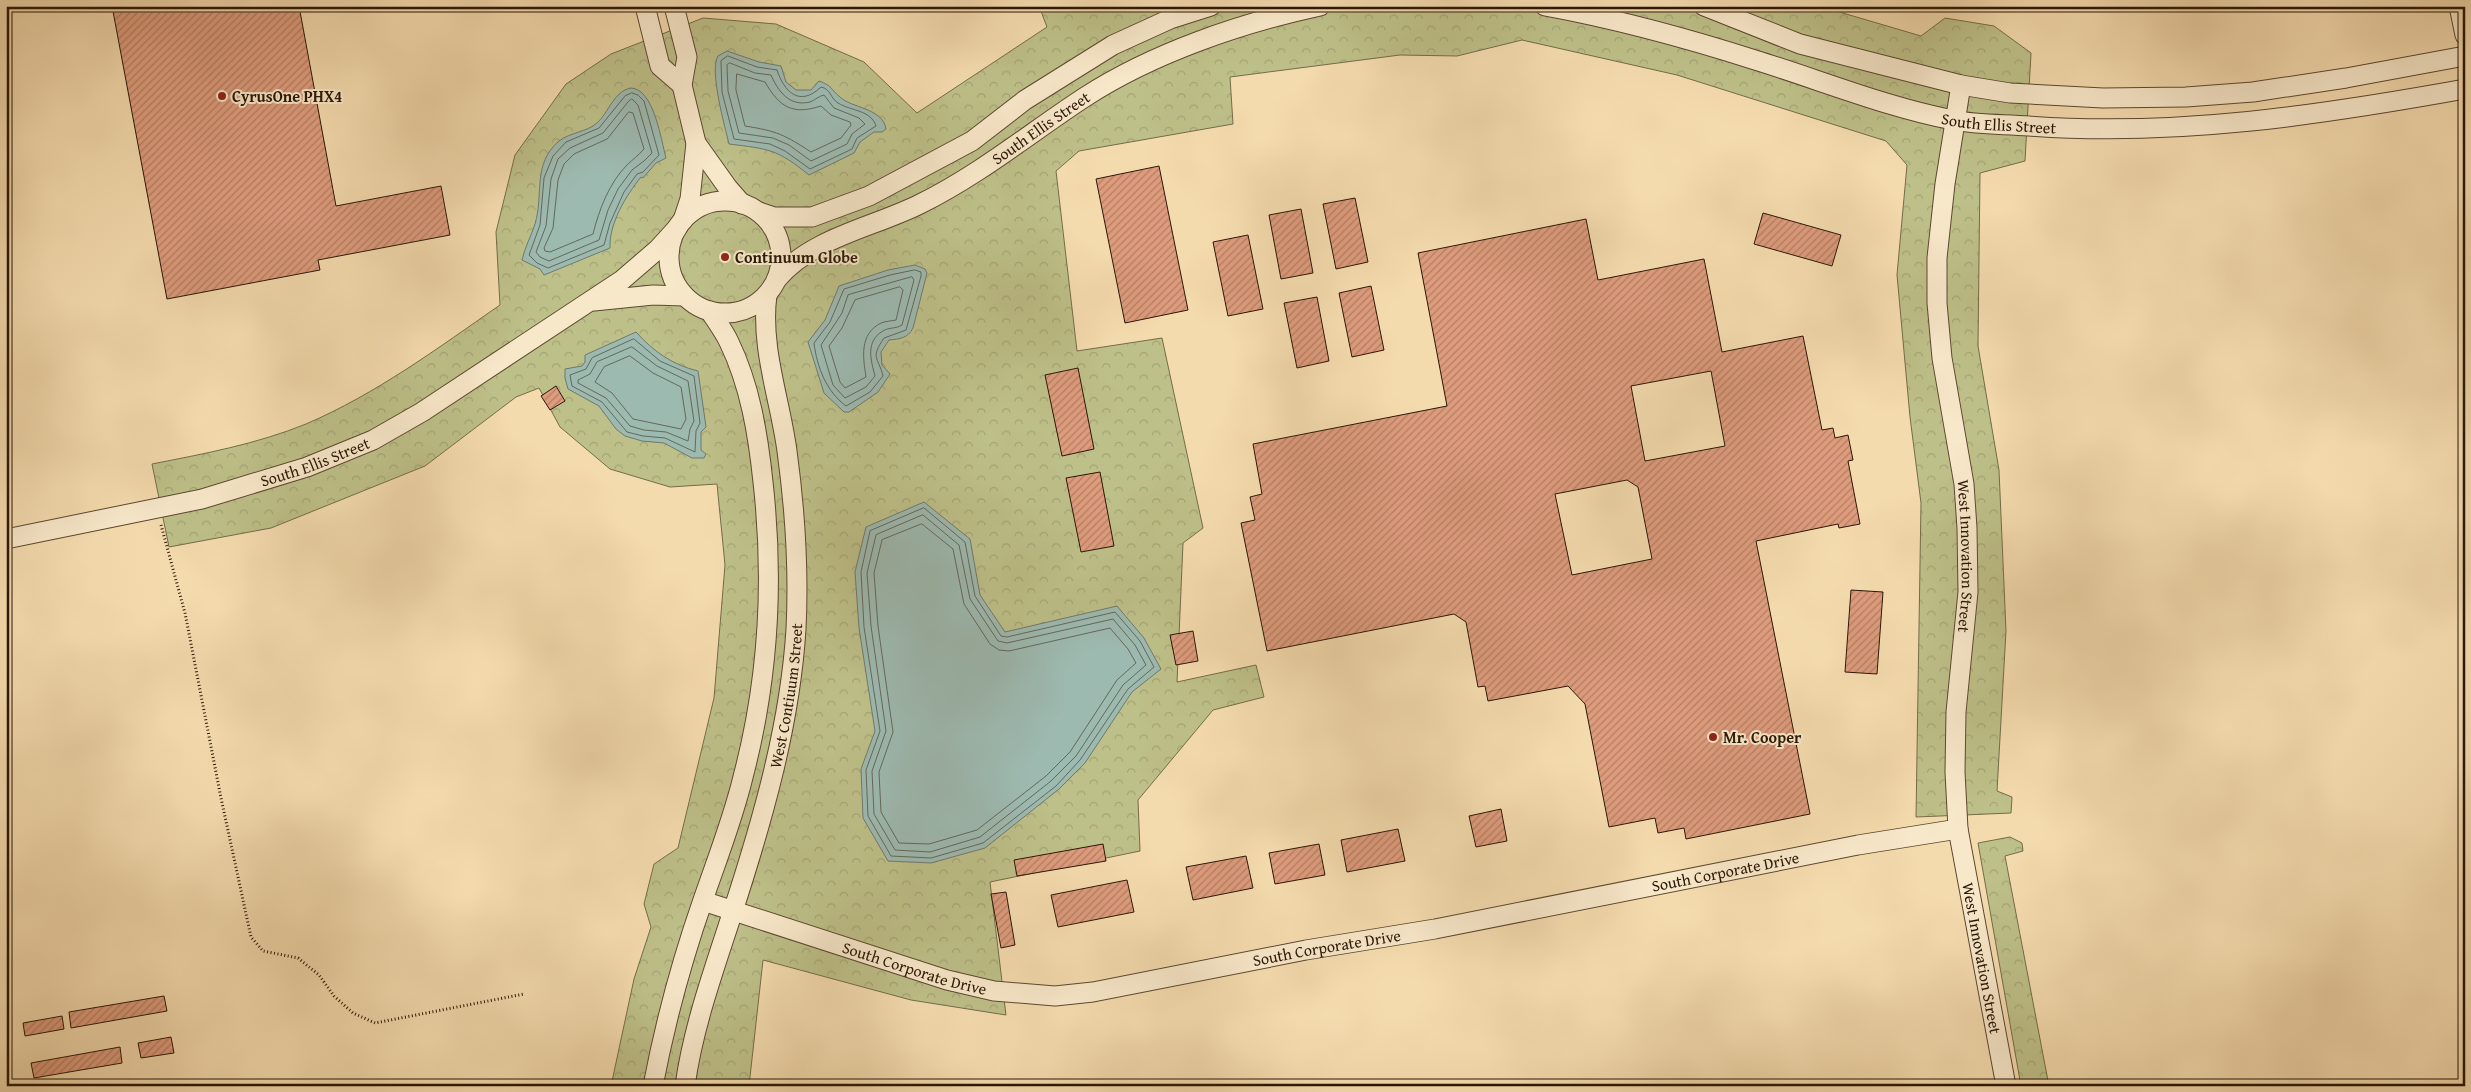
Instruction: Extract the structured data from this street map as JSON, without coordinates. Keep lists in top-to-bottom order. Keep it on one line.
{"streets":{"street":["South Ellis Street","West Innovation Street","West Contiuum Street","South Corporate Drive"]},"crossings":[["South Ellis Street","West Innovation Street"],["South Ellis Street","West Contiuum Street"],["West Innovation Street","South Corporate Drive"],["West Contiuum Street","South Corporate Drive"]],"places":["CyrusOne PHX4","Continuum Globe","Mr. Cooper"]}
